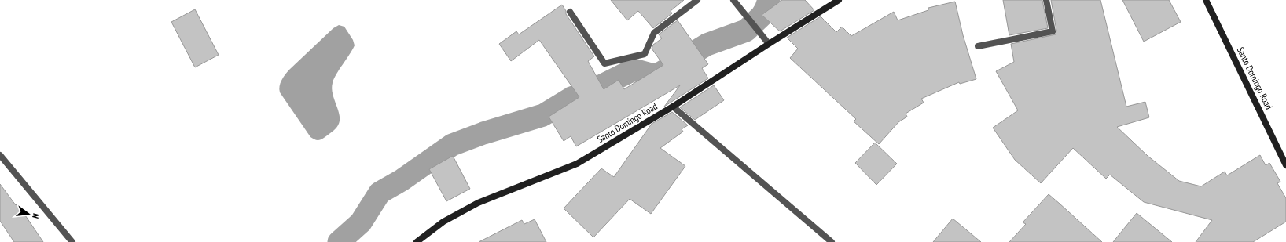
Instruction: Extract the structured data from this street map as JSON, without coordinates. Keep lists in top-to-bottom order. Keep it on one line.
{"streets":{"street":["Santo Domingo Road"]},"north":"right"}
